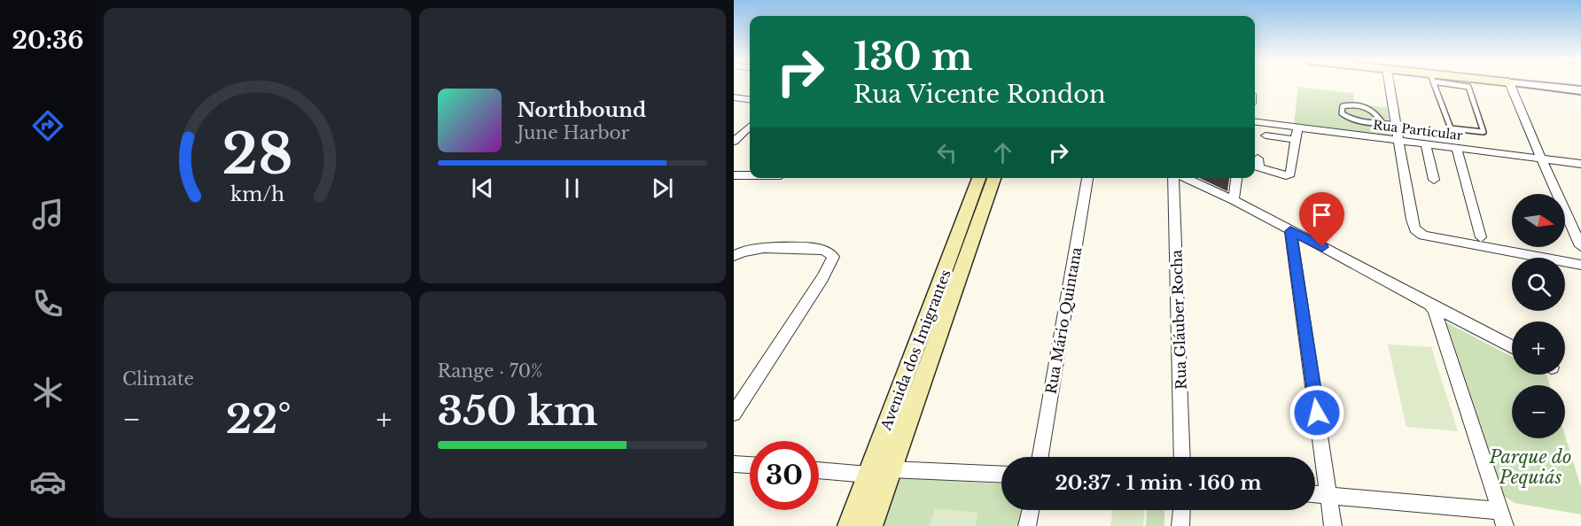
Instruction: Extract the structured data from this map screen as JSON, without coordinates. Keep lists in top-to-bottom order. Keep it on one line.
{"streets":{"main road":["Avenida dos Imigrantes"],"street":["Rua Particular","Rua Gláuber Rocha","Rua Mário Quintana"]},"parks":["Parque do Pequiás"],"north":"right","page":{"tabs":"20:36","turn":["130 m","Rua Vicente Rondon"],"song":["Northbound","June Harbor"],"map_buttons":["+","−"],"tile":["Climate",["Range · 70%","350 km"]],"heat":["−","22°","+"],"limit":"30","trip":"20:37 · 1 min · 160 m","gauge":["28","km/h"]}}
